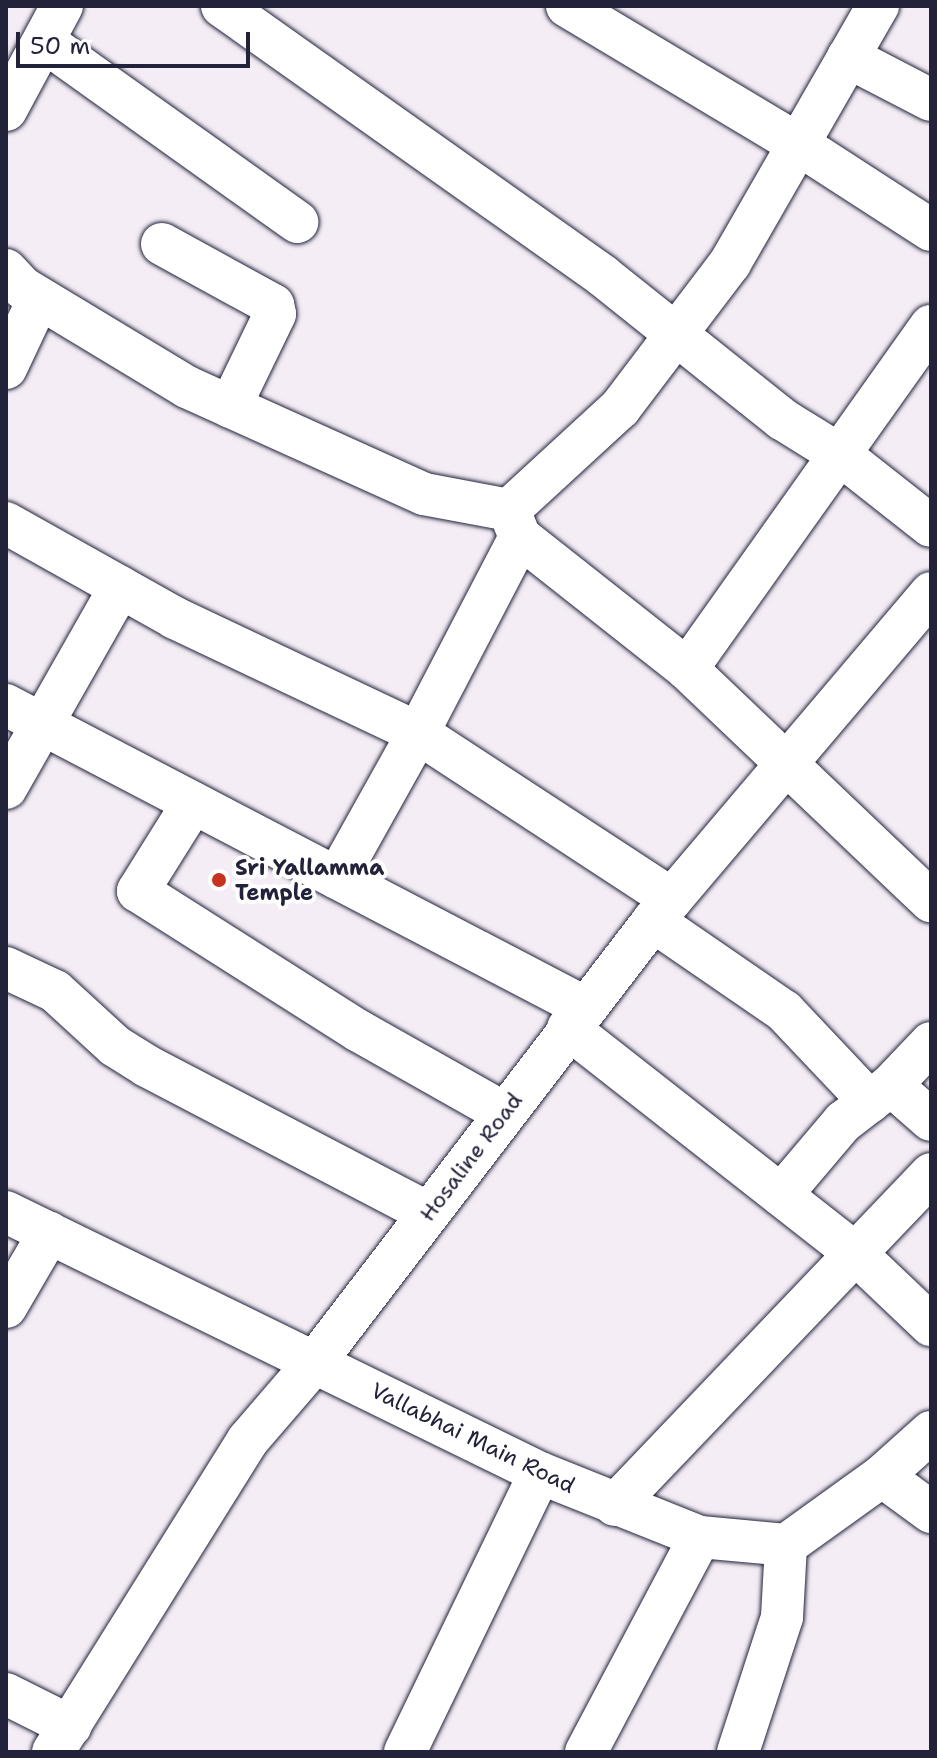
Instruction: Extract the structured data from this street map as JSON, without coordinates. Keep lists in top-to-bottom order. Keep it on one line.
{"streets":{"street":["Hosaline Road","Vallabhai Main Road"]},"crossings":[["Hosaline Road","Vallabhai Main Road"]],"places":["Sri Yallamma Temple"],"scale_bar":"50 m"}
